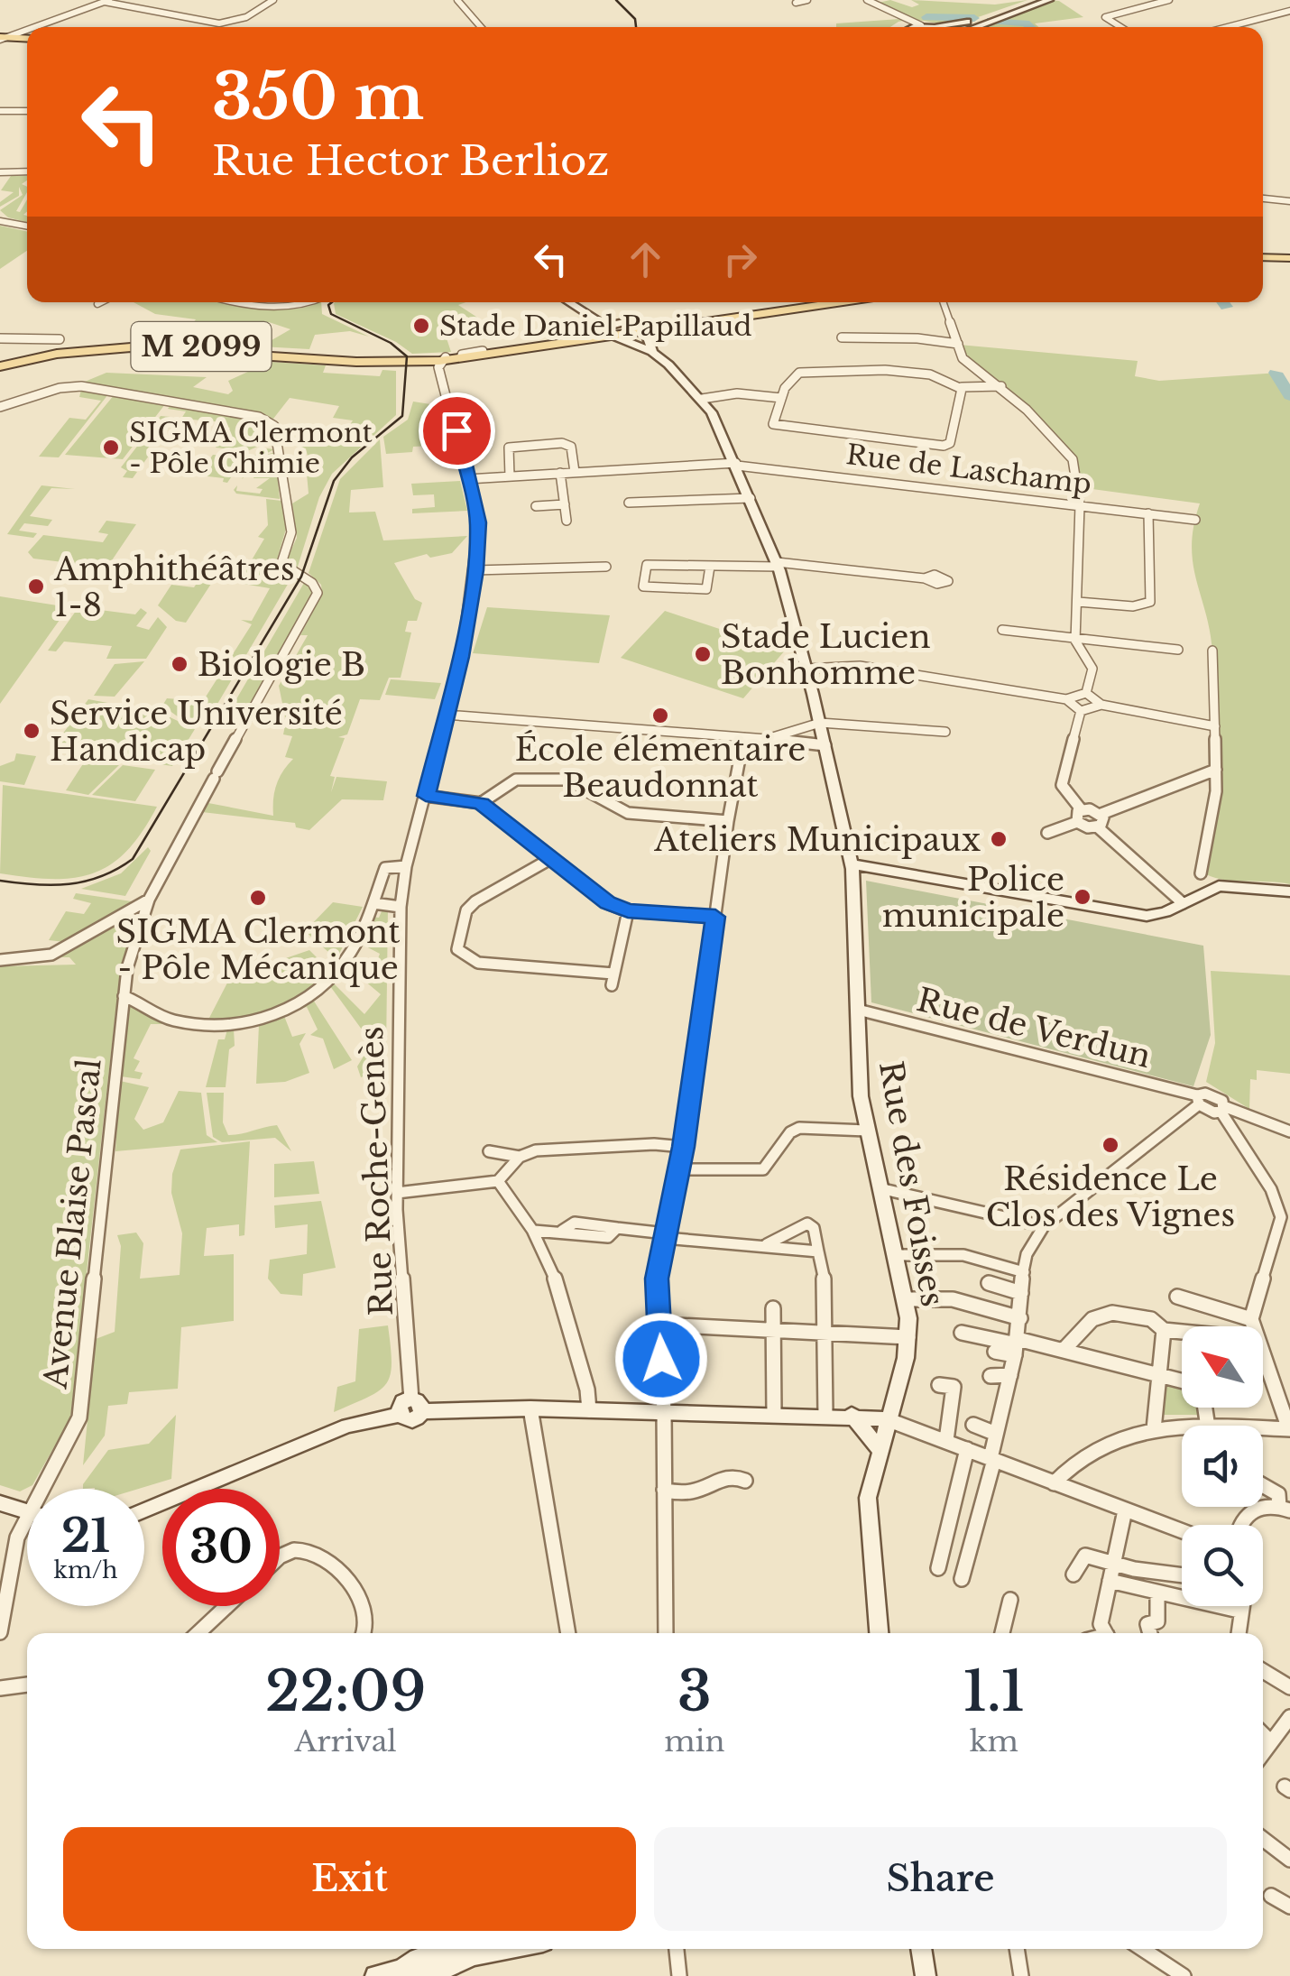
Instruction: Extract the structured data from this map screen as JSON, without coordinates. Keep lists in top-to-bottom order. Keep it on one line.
{"streets":{"main road":["M 2099","Rue des Foisses"],"street":["Rue de Laschamp","Rue de Verdun","Rue Roche-Genès","Avenue Blaise Pascal"]},"crossings":[["M 2099","Rue Roche-Genès"],["Rue de Laschamp","Rue Roche-Genès"],["Rue de Laschamp","Rue des Foisses"],["Rue de Verdun","Rue des Foisses"]],"places":["Stade Daniel Papillaud","SIGMA Clermont - Pôle Chimie","Amphithéâtres 1-8","Stade Lucien Bonhomme","Biologie B","École élémentaire Beaudonnat","Service Université Handicap","Ateliers Municipaux","Police municipale","SIGMA Clermont - Pôle Mécanique","Résidence Le Clos des Vignes"],"north":"top left","page":{"turn":["350 m","Rue Hector Berlioz"],"speed":"21 km/h","limit":"30","eta":["22:09","Arrival","3","min","1.1","km"],"buttons":["Exit","Share"]}}
